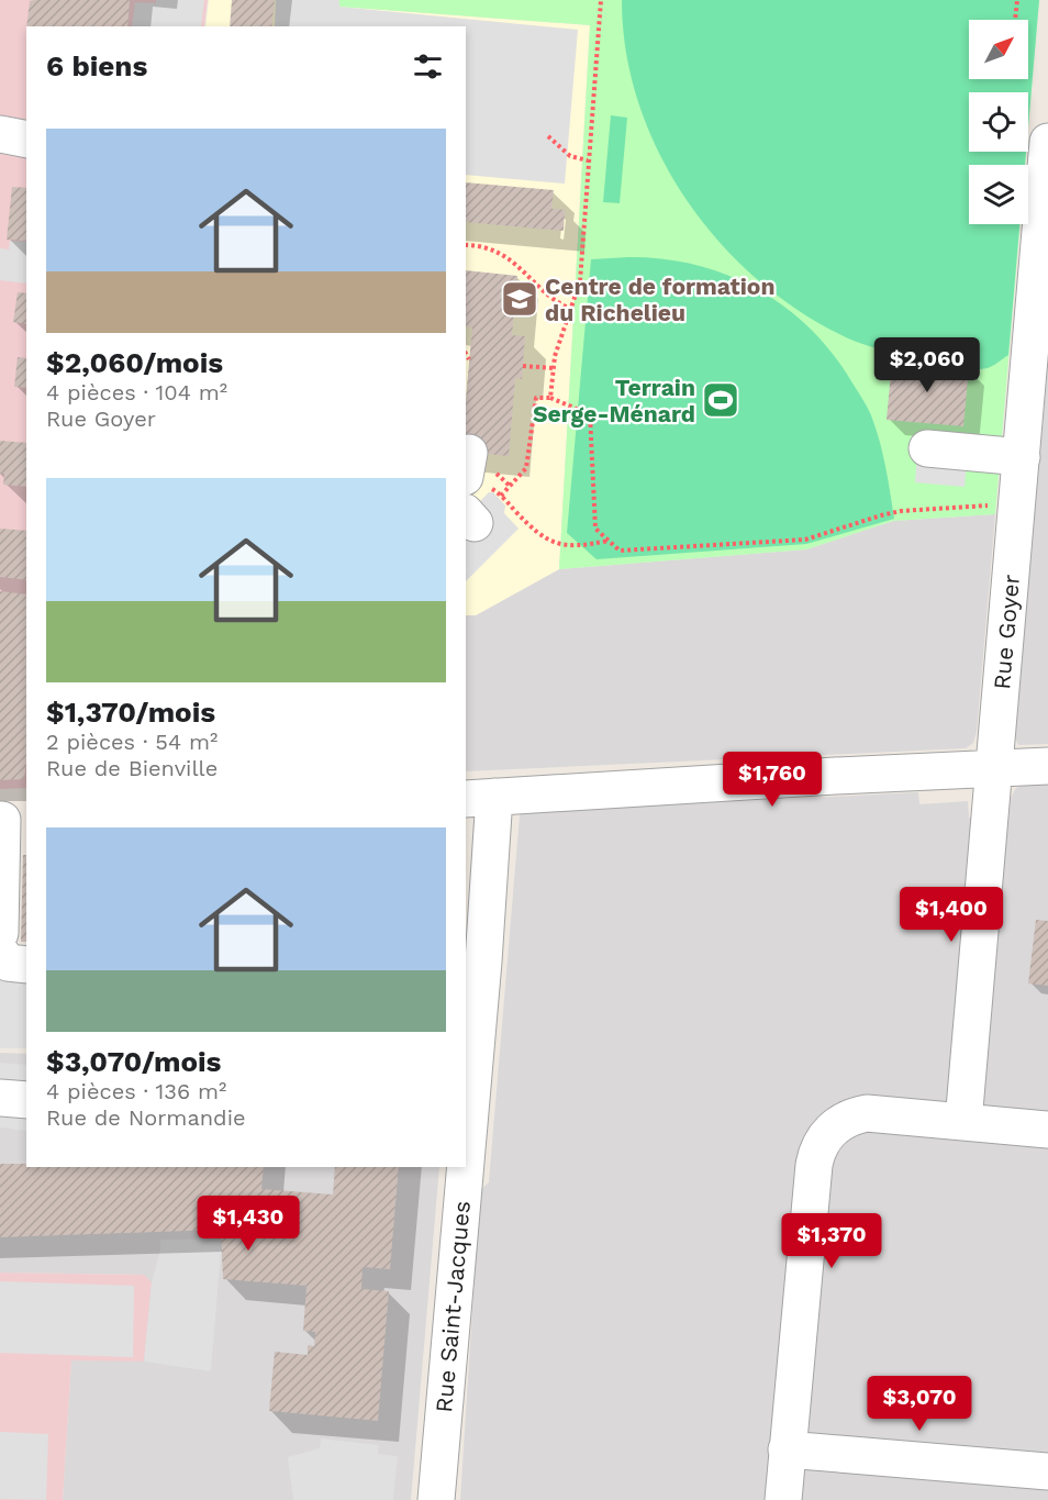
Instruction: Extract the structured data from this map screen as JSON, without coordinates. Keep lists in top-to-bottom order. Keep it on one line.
{"streets":{"street":["Rue Goyer","Rue Saint-Jacques"]},"places":{"school or university":["Centre de formation du Richelieu"],"sports":["Terrain Serge-Ménard"]},"north":"top right","page":{"heading":"6 biens","list":[{"name":"$2,060/mois","note":"4 pièces · 104 m² · Rue Goyer"},{"name":"$1,370/mois","note":"2 pièces · 54 m² · Rue de Bienville"},{"name":"$3,070/mois","note":"4 pièces · 136 m² · Rue de Normandie"}],"price":["$2,060","$1,760","$1,400","$1,430","$1,370","$3,070"]}}
